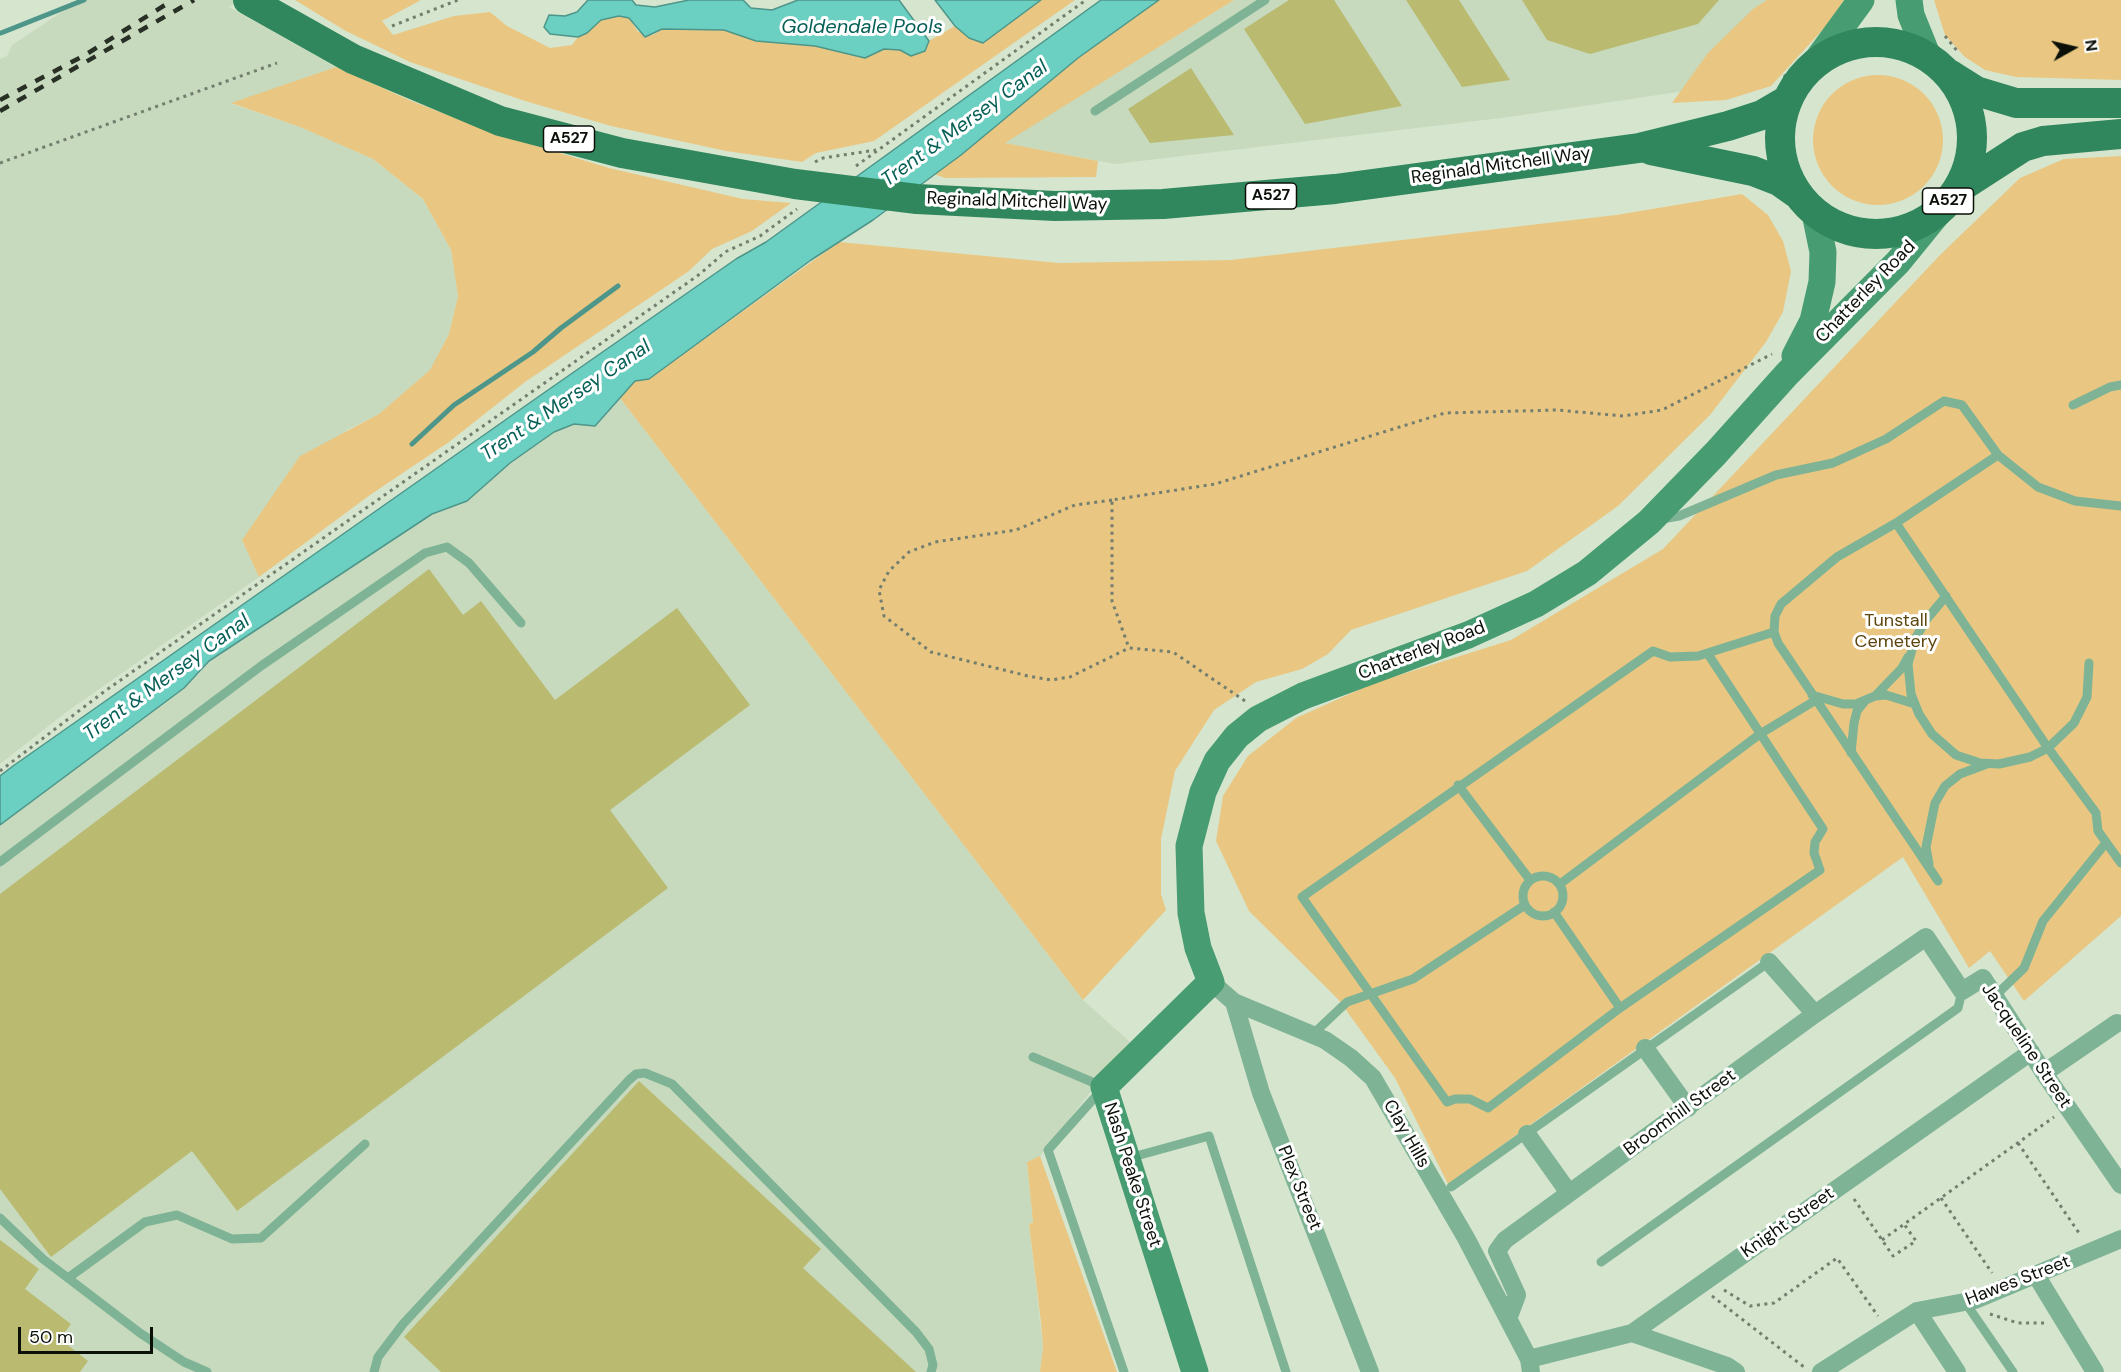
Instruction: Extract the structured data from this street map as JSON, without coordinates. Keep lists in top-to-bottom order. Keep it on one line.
{"streets":{"main road":["A527","Reginald Mitchell Way"],"street":["Chatterley Road","Jacqueline Street","Broomhill Street","Clay Hills","Nash Peake Street","Plex Street","Knight Street","Hawes Street"]},"crossings":[["A527","Reginald Mitchell Way"],["A527","Chatterley Road"],["Reginald Mitchell Way","Chatterley Road"],["Chatterley Road","Clay Hills"],["Chatterley Road","Nash Peake Street"],["Jacqueline Street","Broomhill Street"],["Jacqueline Street","Knight Street"],["Broomhill Street","Clay Hills"],["Clay Hills","Nash Peake Street"],["Clay Hills","Plex Street"],["Clay Hills","Knight Street"]],"water":["Goldendale Pools","Trent & Mersey Canal"],"parks":["Tunstall Cemetery"],"scale_bar":"50 m","north":"right"}
